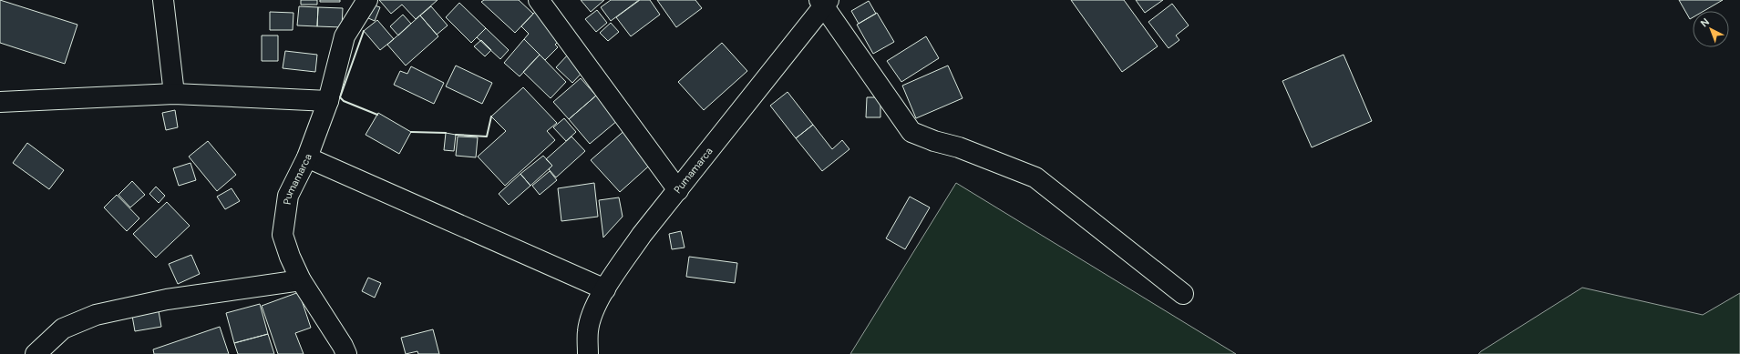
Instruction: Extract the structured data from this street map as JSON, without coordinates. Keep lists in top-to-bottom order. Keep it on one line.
{"streets":{"street":["Pumamarca"]},"north":"top left"}
